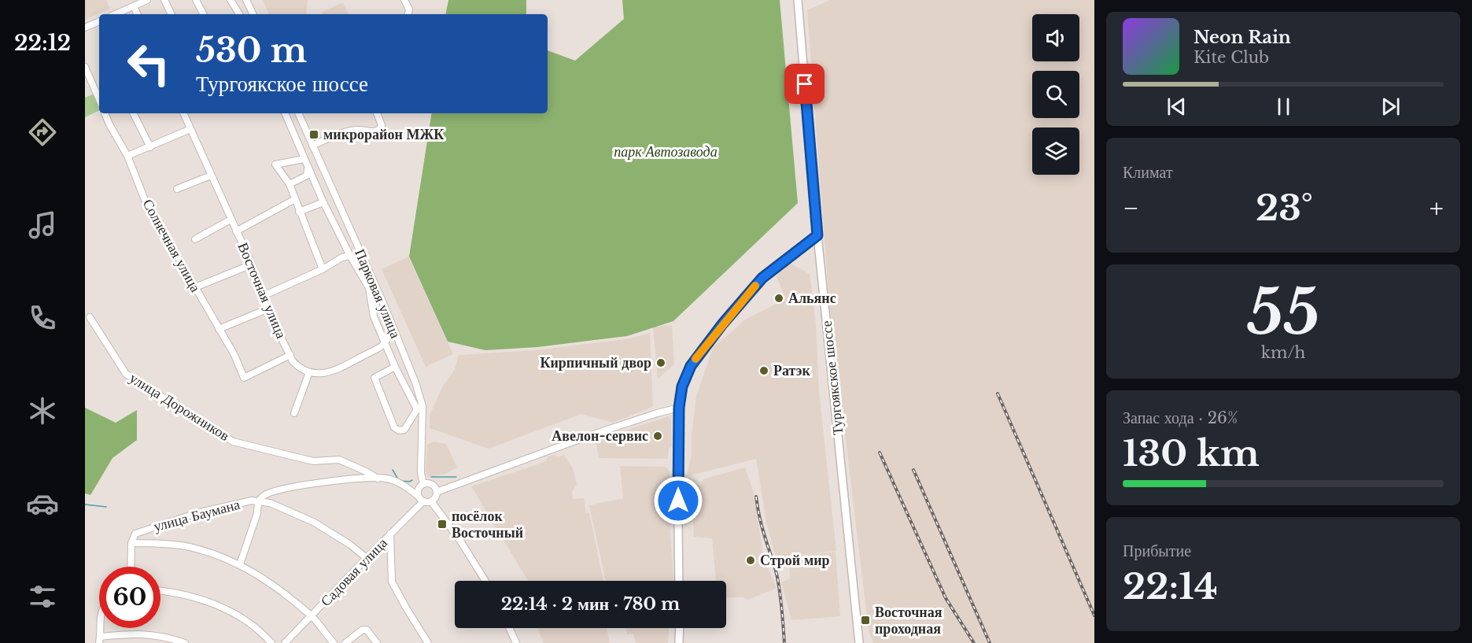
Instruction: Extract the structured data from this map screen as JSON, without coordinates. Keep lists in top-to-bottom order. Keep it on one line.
{"streets":{"main road":["Тургоякское шоссе"],"street":["Солнечная улица","Восточная улица","Парковая улица","улица Дорожников","улица Баумана","Садовая улица"]},"crossings":[["Солнечная улица","Восточная улица"],["Парковая улица","Садовая улица"],["улица Баумана","Садовая улица"]],"parks":["парк Автозавода"],"places":{"transit":["микрорайон МЖК","посёлок Восточный","Восточная проходная"],"other":["Альянс","Кирпичный двор","Ратэк","Авелон-сервис","Строй мир"]},"page":{"tabs":"22:12","turn":["530 m","Тургоякское шоссе"],"song":["Neon Rain","Kite Club"],"tile":["Климат",["55","km/h"],["Запас хода · 26%","130 km"],["Прибытие","22:14"]],"heat":["−","23°","+"],"limit":"60","trip":"22:14 · 2 мин · 780 m"}}
